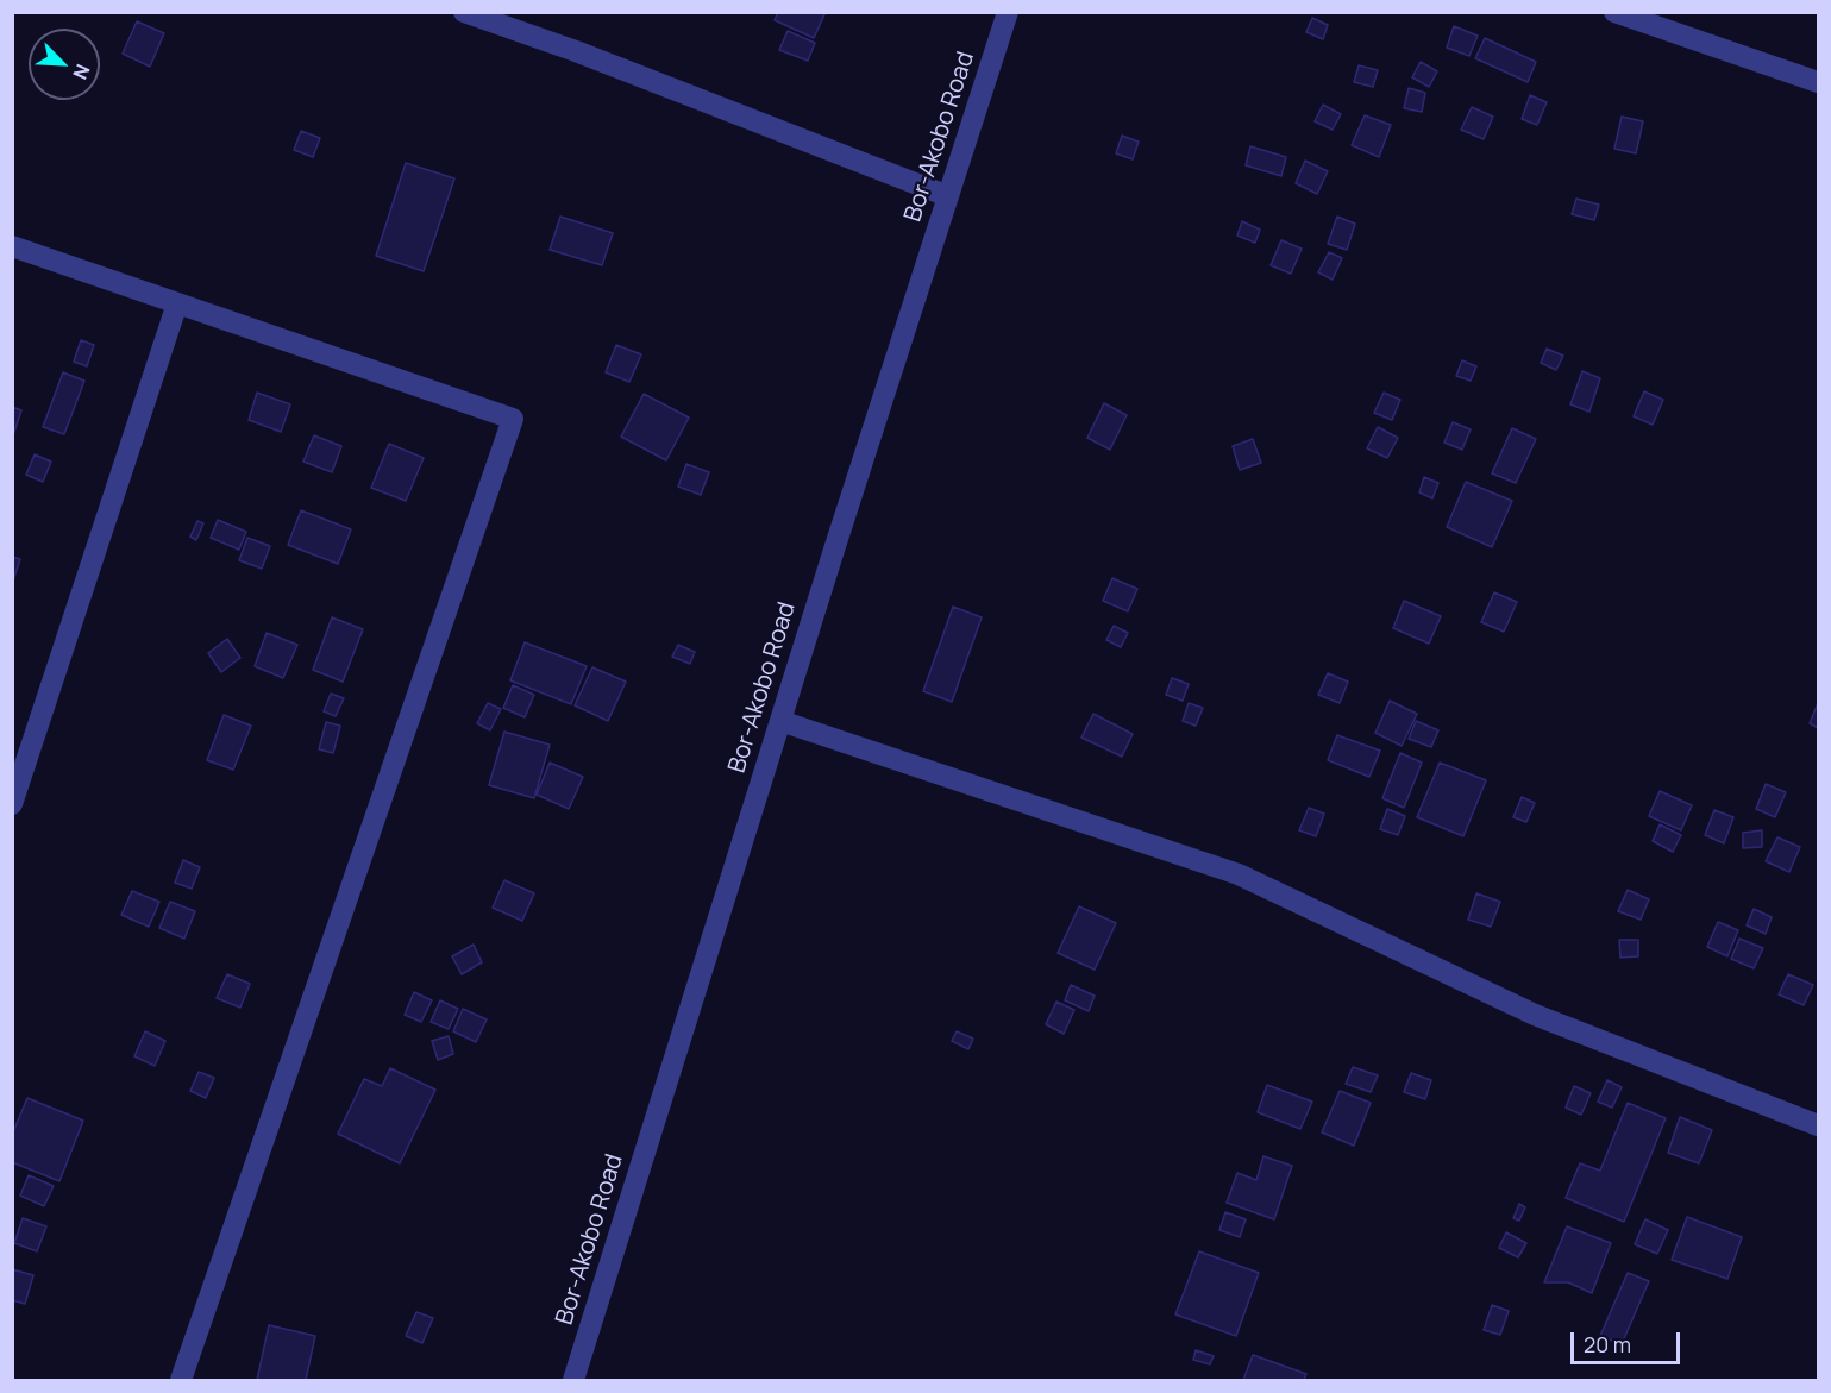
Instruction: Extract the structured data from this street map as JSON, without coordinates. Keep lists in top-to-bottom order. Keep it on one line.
{"streets":{"street":["Bor-Akobo Road"]},"scale_bar":"20 m","north":"bottom right"}
